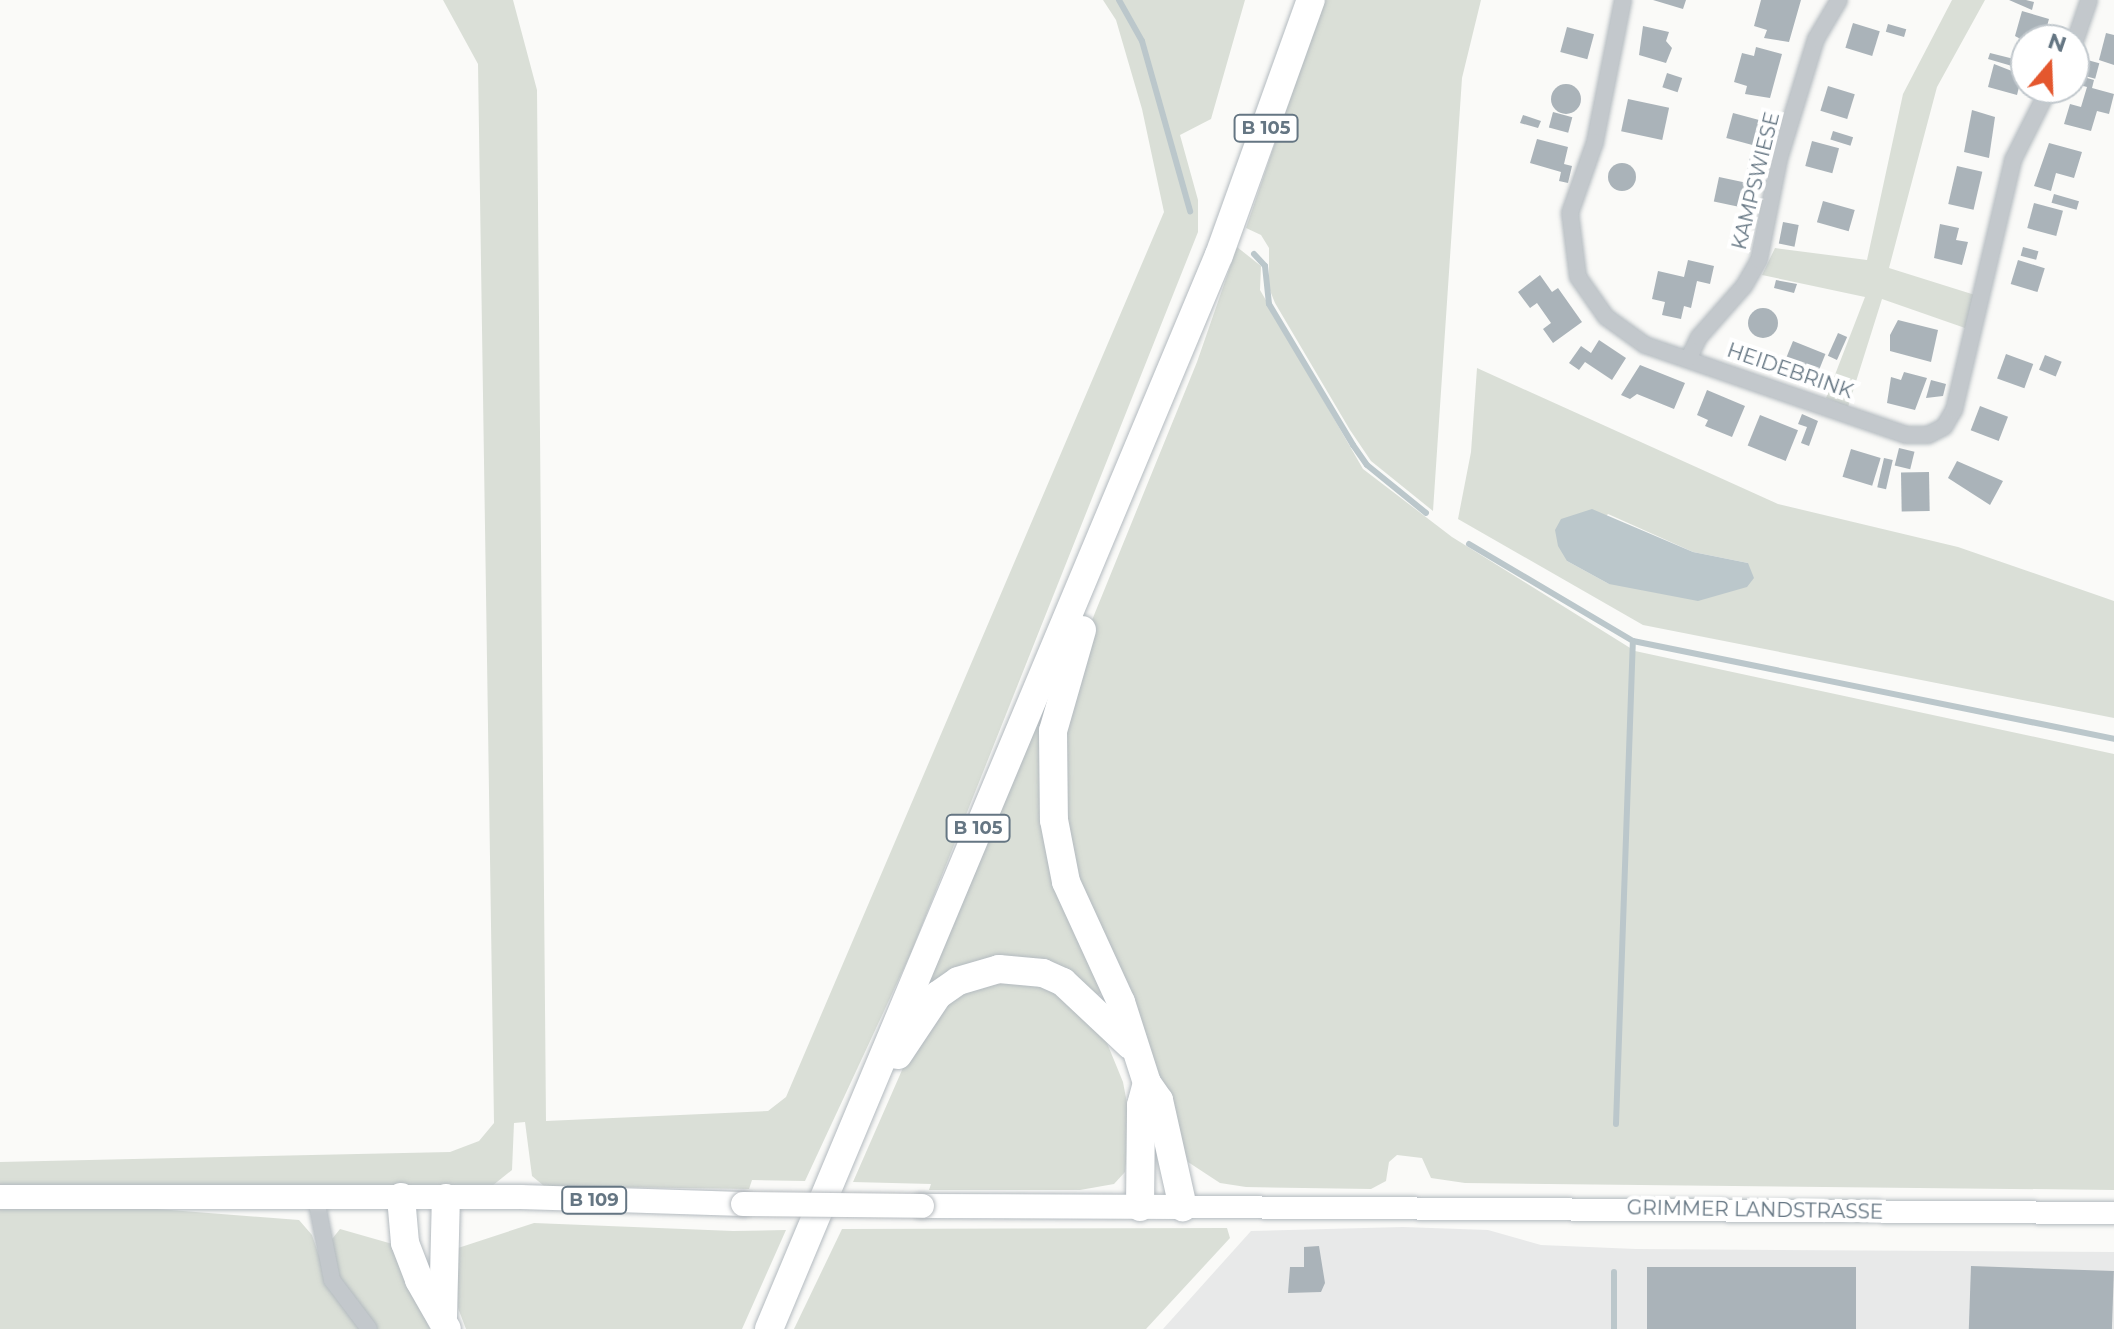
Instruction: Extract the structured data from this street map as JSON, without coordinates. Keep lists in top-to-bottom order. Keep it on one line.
{"streets":{"highway":["B 105"],"main road":["B 109","GRIMMER LANDSTRASSE"],"street":["KAMPSWIESE","HEIDEBRINK"]},"crossings":[["KAMPSWIESE","HEIDEBRINK"],["B 109","GRIMMER LANDSTRASSE"]],"north":"top"}
